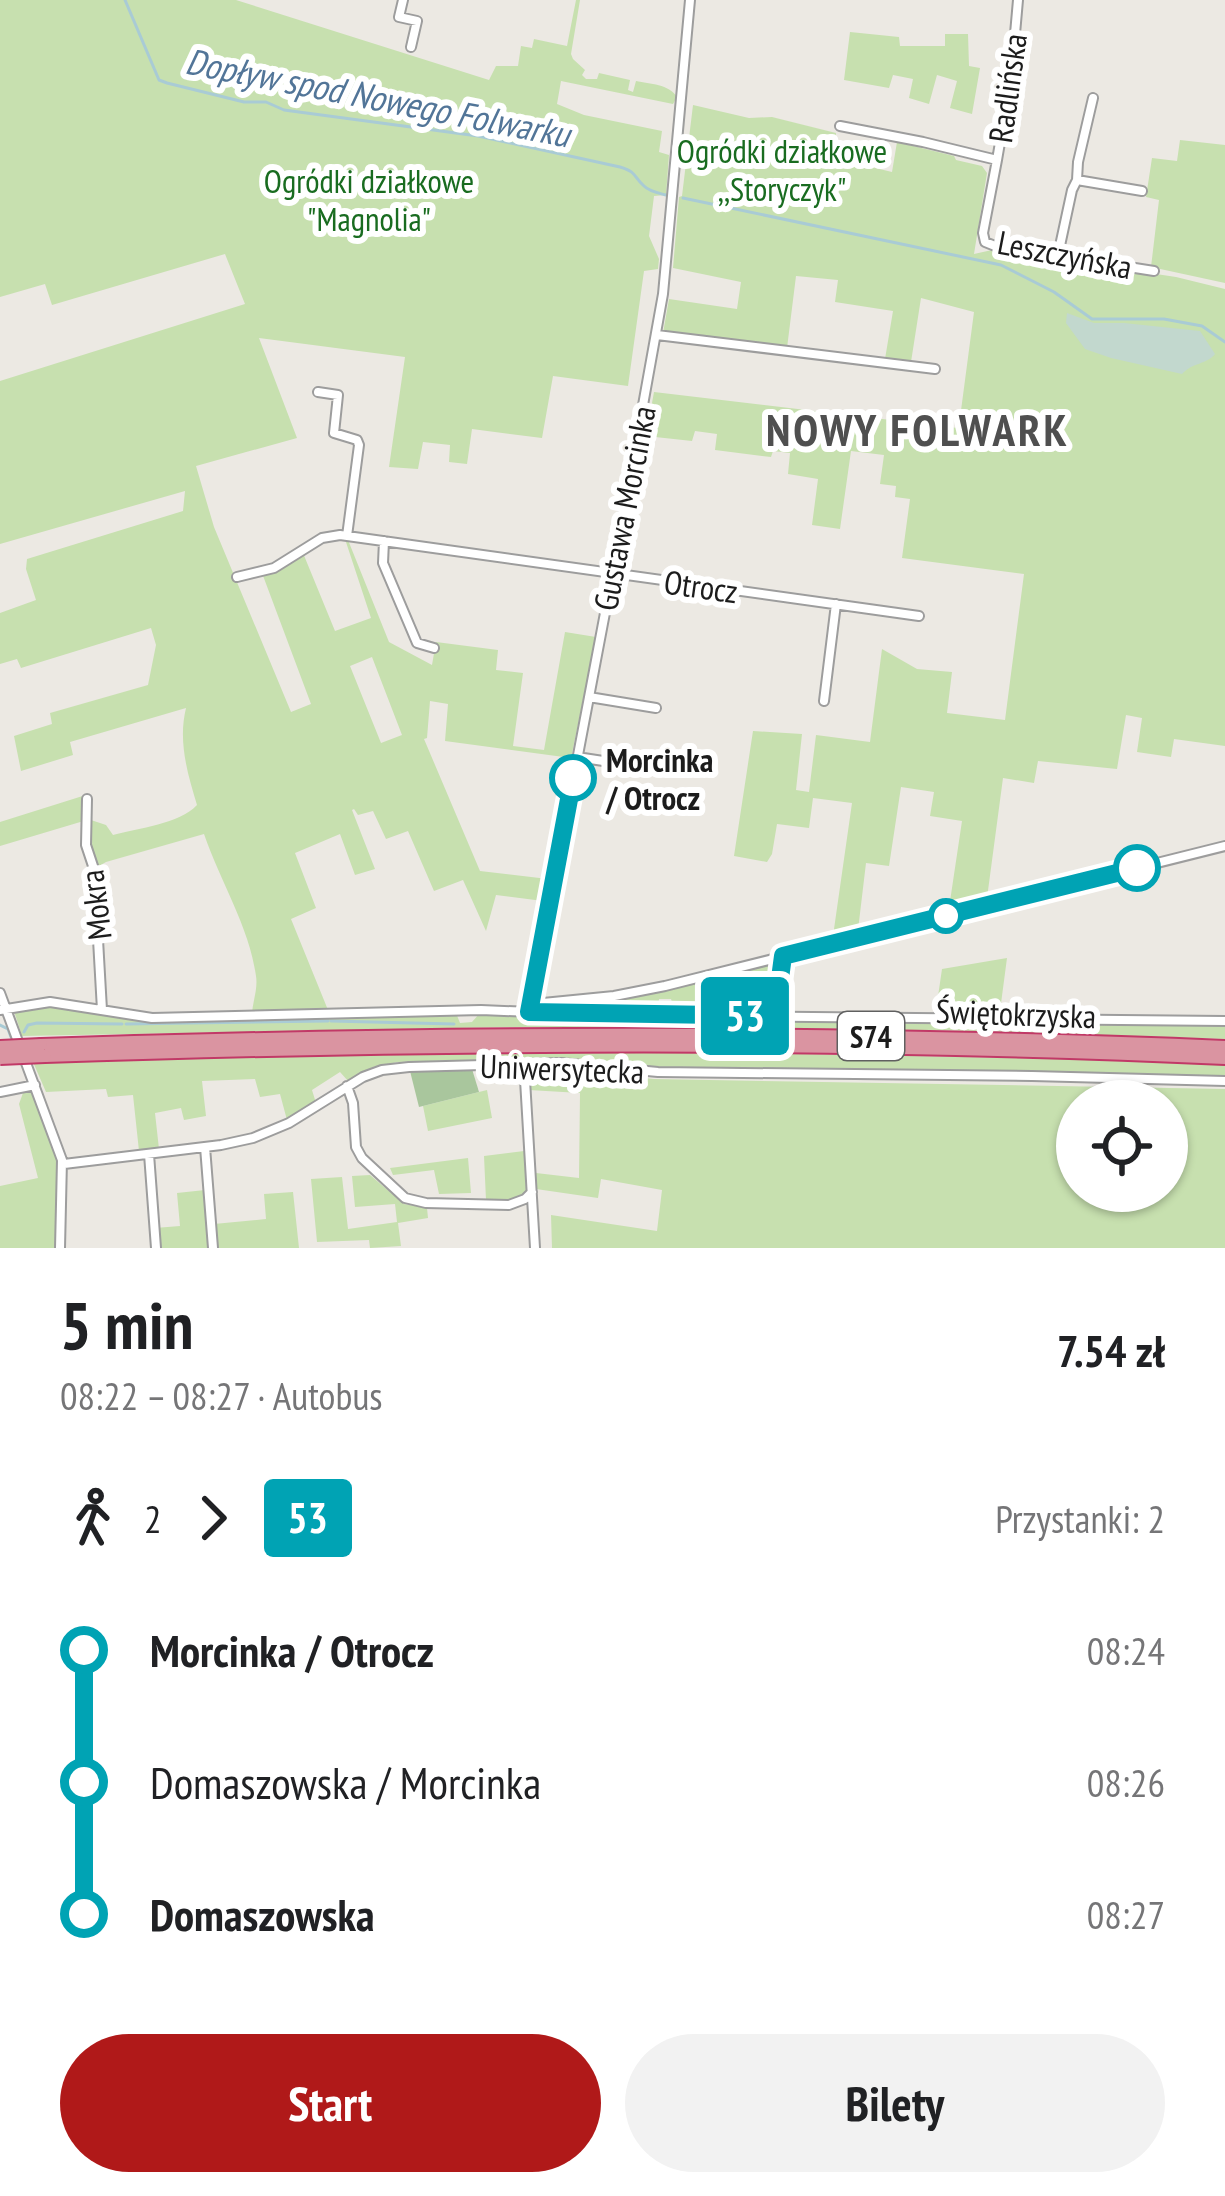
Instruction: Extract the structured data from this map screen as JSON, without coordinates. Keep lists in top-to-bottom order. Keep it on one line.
{"streets":{"highway":["Świętokrzyska","S74"],"street":["Radlińska","Leszczyńska","Gustawa Morcinka","Otrocz","Mokra","Uniwersytecka"]},"crossings":[["Radlińska","Leszczyńska"],["Gustawa Morcinka","Otrocz"],["Świętokrzyska","S74"]],"districts":["NOWY FOLWARK"],"water":["Dopływ spod Nowego Folwarku"],"parks":["Ogródki działkowe ,,Storyczyk\"","Ogródki działkowe \"Magnolia\""],"places":["Morcinka / Otrocz"],"lines":["bus line 53"],"page":{"on_map":"53","heading":["5 min","08:22 – 08:27 · Autobus","7.54 zł"],"legs":["2","53","Przystanki: 2"],"list":[{"name":"Morcinka / Otrocz","value":"08:24"},{"name":"Domaszowska / Morcinka","value":"08:26"},{"name":"Domaszowska","value":"08:27"}],"buttons":["Start","Bilety"]}}
